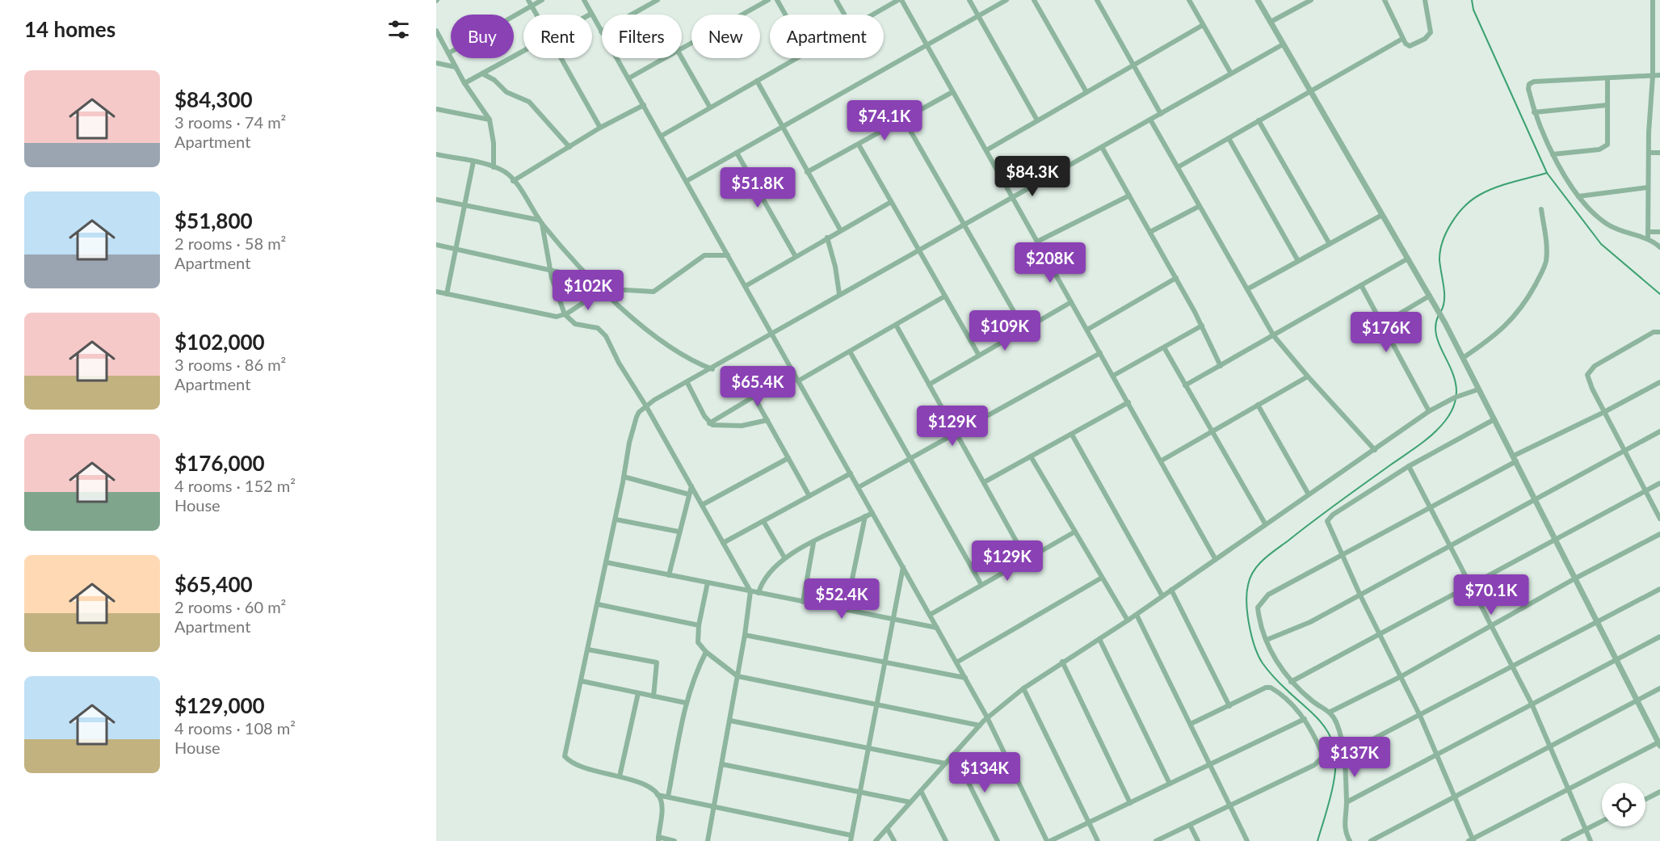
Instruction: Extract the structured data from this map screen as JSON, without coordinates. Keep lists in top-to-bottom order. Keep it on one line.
{"page":{"heading":"14 homes","chip":["Buy","Rent","Filters","New","Apartment"],"list":[{"name":"$84,300","note":"3 rooms · 74 m² · Apartment"},{"name":"$51,800","note":"2 rooms · 58 m² · Apartment"},{"name":"$102,000","note":"3 rooms · 86 m² · Apartment"},{"name":"$176,000","note":"4 rooms · 152 m² · House"},{"name":"$65,400","note":"2 rooms · 60 m² · Apartment"},{"name":"$129,000","note":"4 rooms · 108 m² · House"}],"price":["$74.1K","$84.3K","$51.8K","$208K","$102K","$109K","$176K","$65.4K","$129K","$129K","$70.1K","$52.4K","$137K","$134K"]}}
